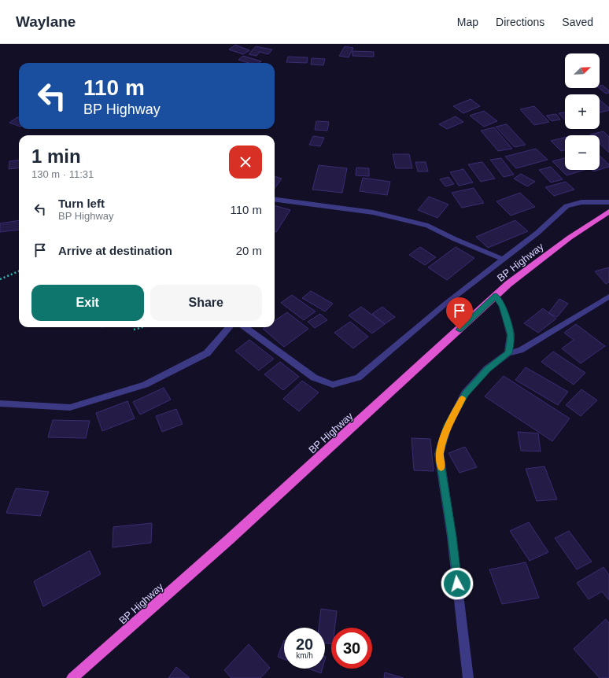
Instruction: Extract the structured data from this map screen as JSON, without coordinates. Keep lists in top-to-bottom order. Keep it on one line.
{"streets":{"highway":["BP Highway"]},"north":"top right","page":{"header":"Waylane","nav":["Map","Directions","Saved"],"map_buttons":["+","−"],"turn":["110 m","BP Highway"],"heading":["1 min","130 m · 11:31"],"list":[{"name":"Turn left","note":"BP Highway","value":"110 m"},{"name":"Arrive at destination","value":"20 m"}],"buttons":["Exit","Share"],"speed":"20 km/h","limit":"30"}}
